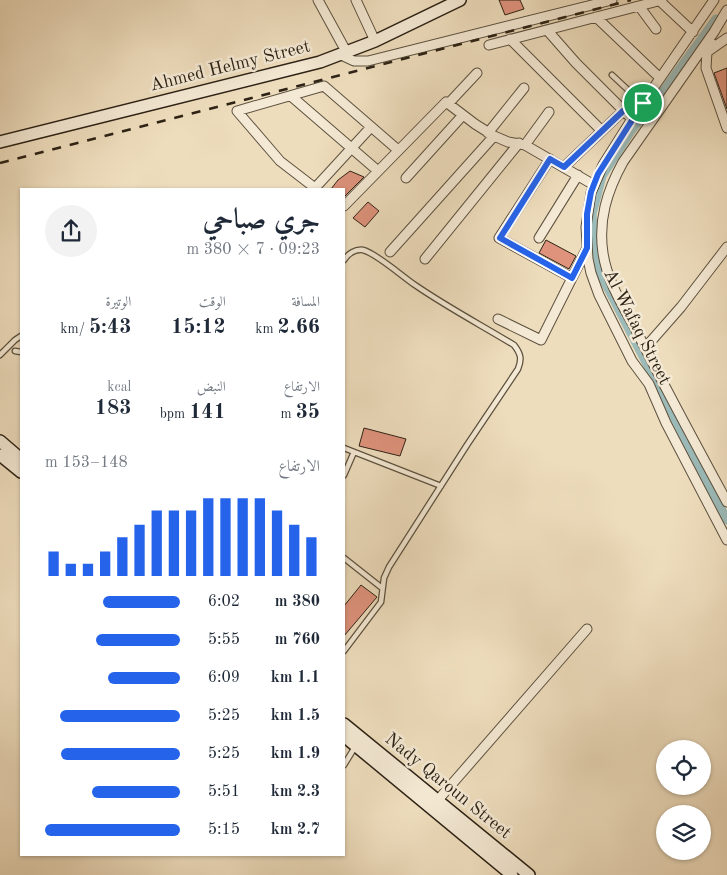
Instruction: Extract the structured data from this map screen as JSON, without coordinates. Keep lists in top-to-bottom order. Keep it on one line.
{"streets":{"main road":["Ahmed Helmy Street","Nady Qaroun Street"],"street":["Al Wafaq Street"]},"page":{"heading":["جري صباحي","09:23 · 7 × 380 m"],"stats":[["المسافة","2.66 km"],["الوقت","15:12"],["الوتيرة","5:43 /km"],["الارتفاع","35 m"],["النبض","141 bpm"],["kcal","183"]],"chart":["الارتفاع","148–153 m"],"list":[{"name":"380 m","note":"6:02"},{"name":"760 m","note":"5:55"},{"name":"1.1 km","note":"6:09"},{"name":"1.5 km","note":"5:25"},{"name":"1.9 km","note":"5:25"},{"name":"2.3 km","note":"5:51"},{"name":"2.7 km","note":"5:15"}]}}
